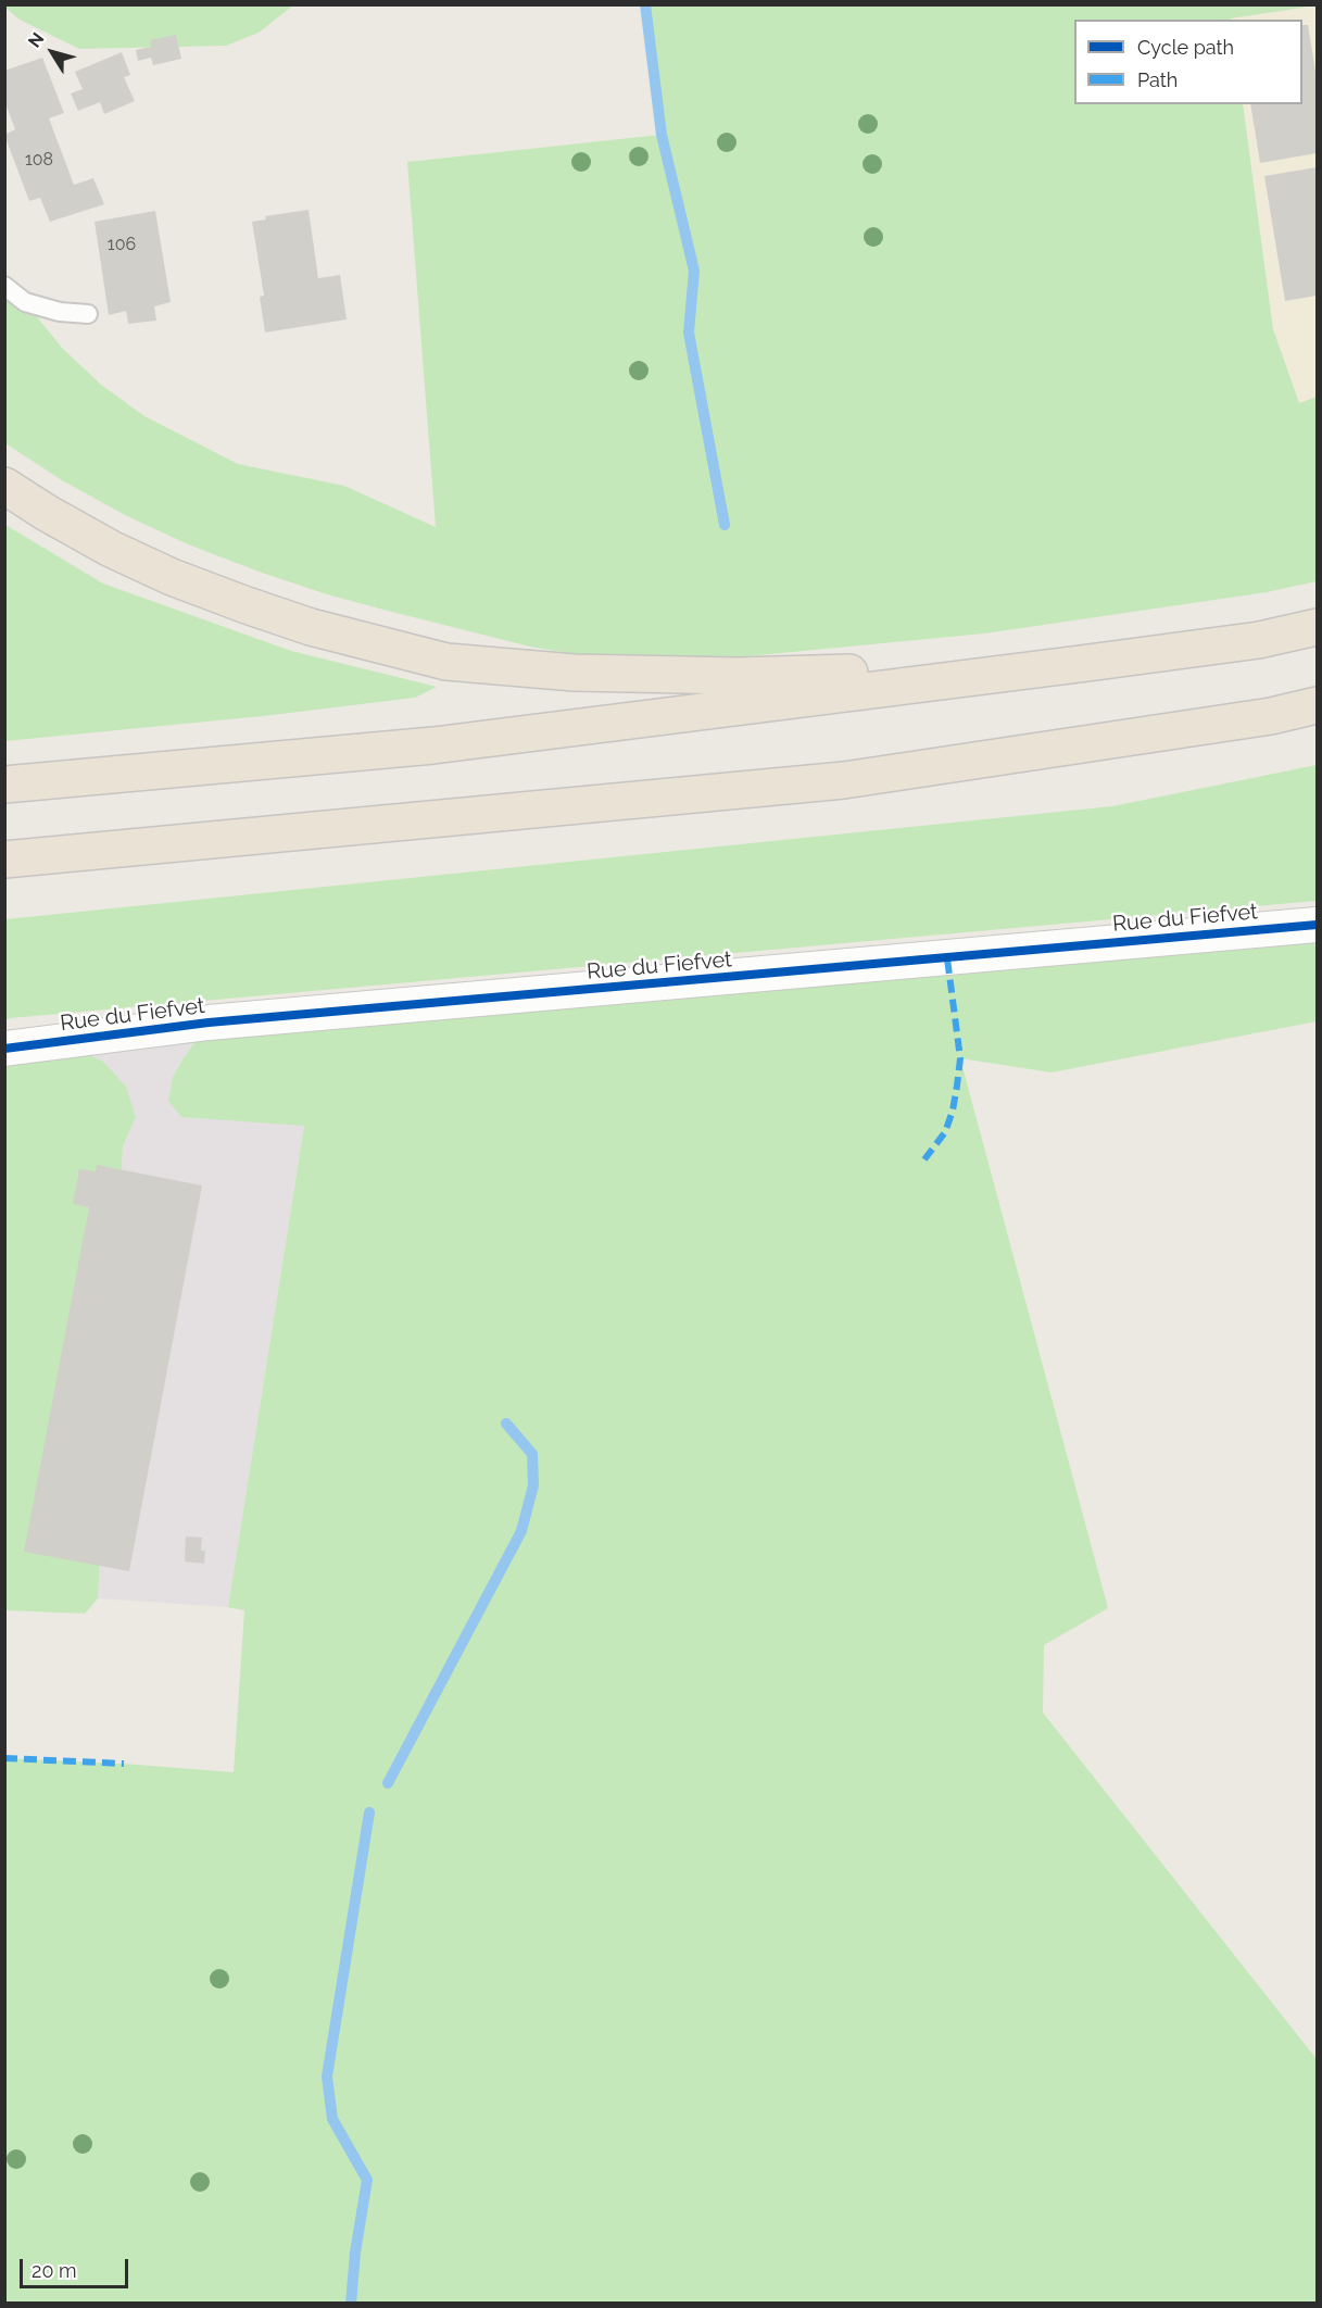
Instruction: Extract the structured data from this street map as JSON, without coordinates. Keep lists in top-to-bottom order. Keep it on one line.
{"streets":{"street":["Rue du Fiefvet"]},"house_numbers":["108","106"],"legend":["Cycle path","Path"],"scale_bar":"20 m","north":"top left"}
